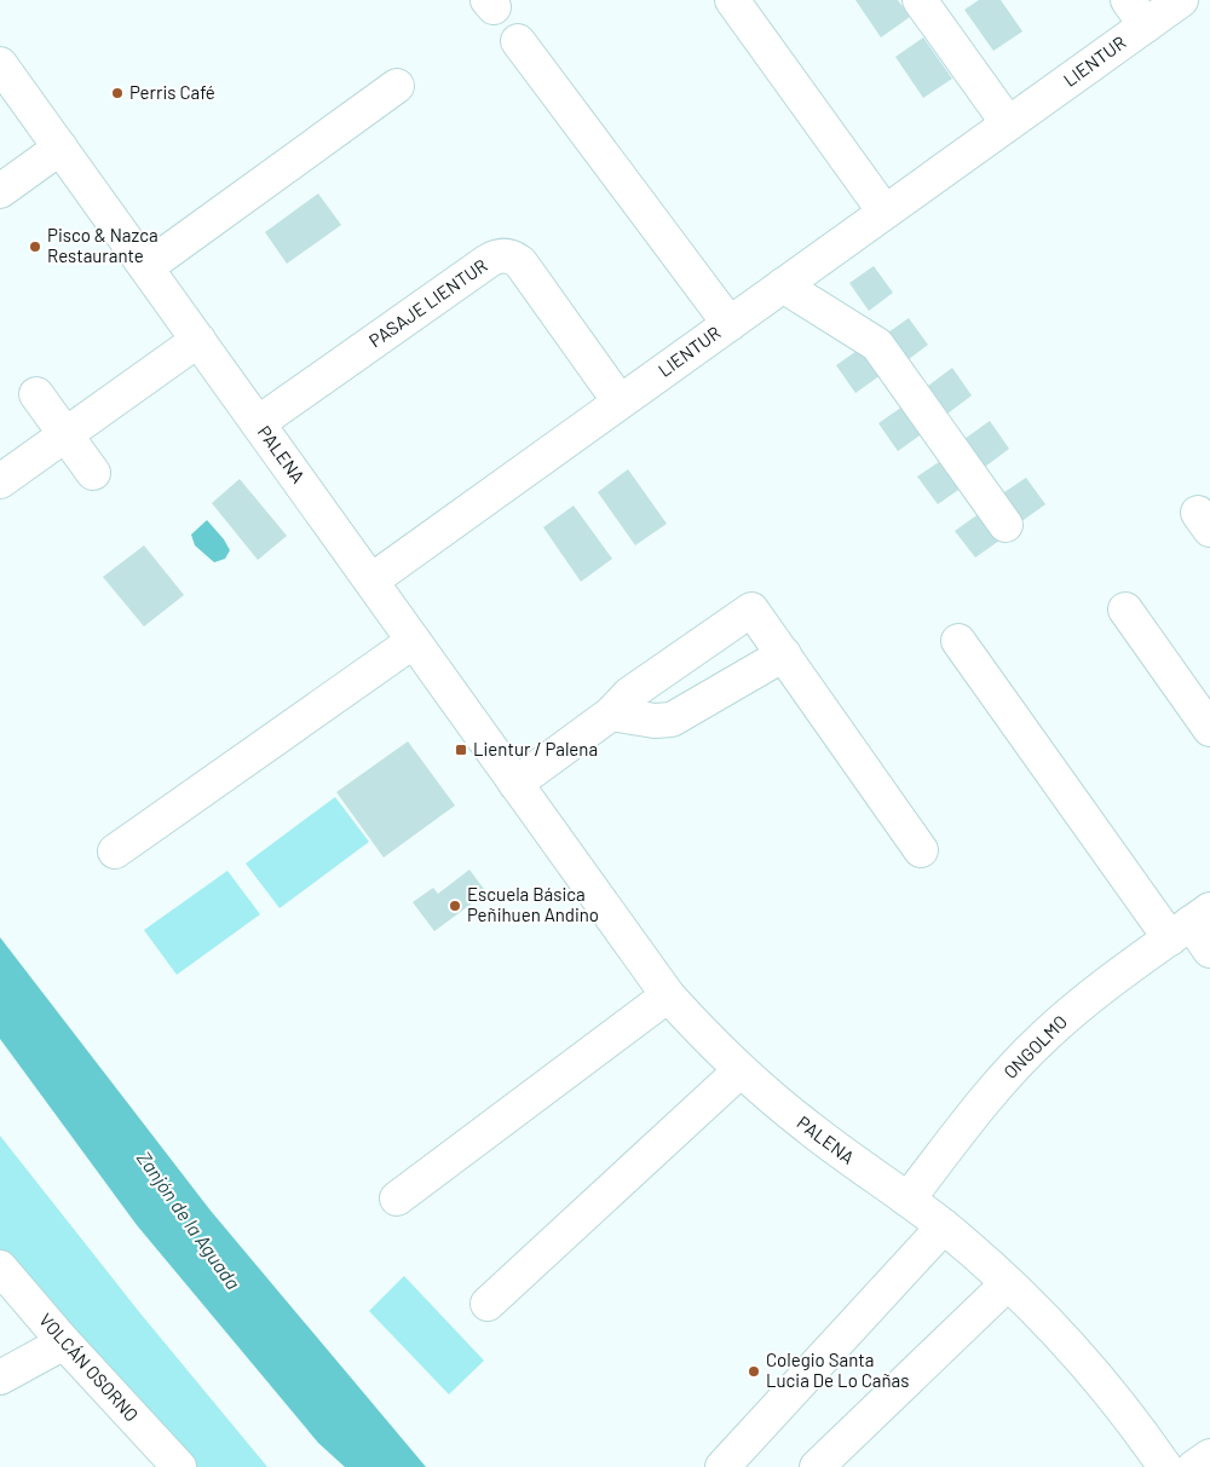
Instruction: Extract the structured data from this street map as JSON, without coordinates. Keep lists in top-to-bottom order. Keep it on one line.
{"streets":{"street":["LIENTUR","PASAJE LIENTUR","PALENA","ONGOLMO","VOLCÁN OSORNO"]},"crossings":[["LIENTUR","PASAJE LIENTUR"],["LIENTUR","PALENA"],["PASAJE LIENTUR","PALENA"],["PALENA","ONGOLMO"]],"water":["Zanjón de la Aguada"],"places":{"other":["Perris Café","Pisco & Nazca Restaurante","Escuela Básica Peñihuen Andino","Colegio Santa Lucia De Lo Cañas"],"transit":["Lientur / Palena"]}}
